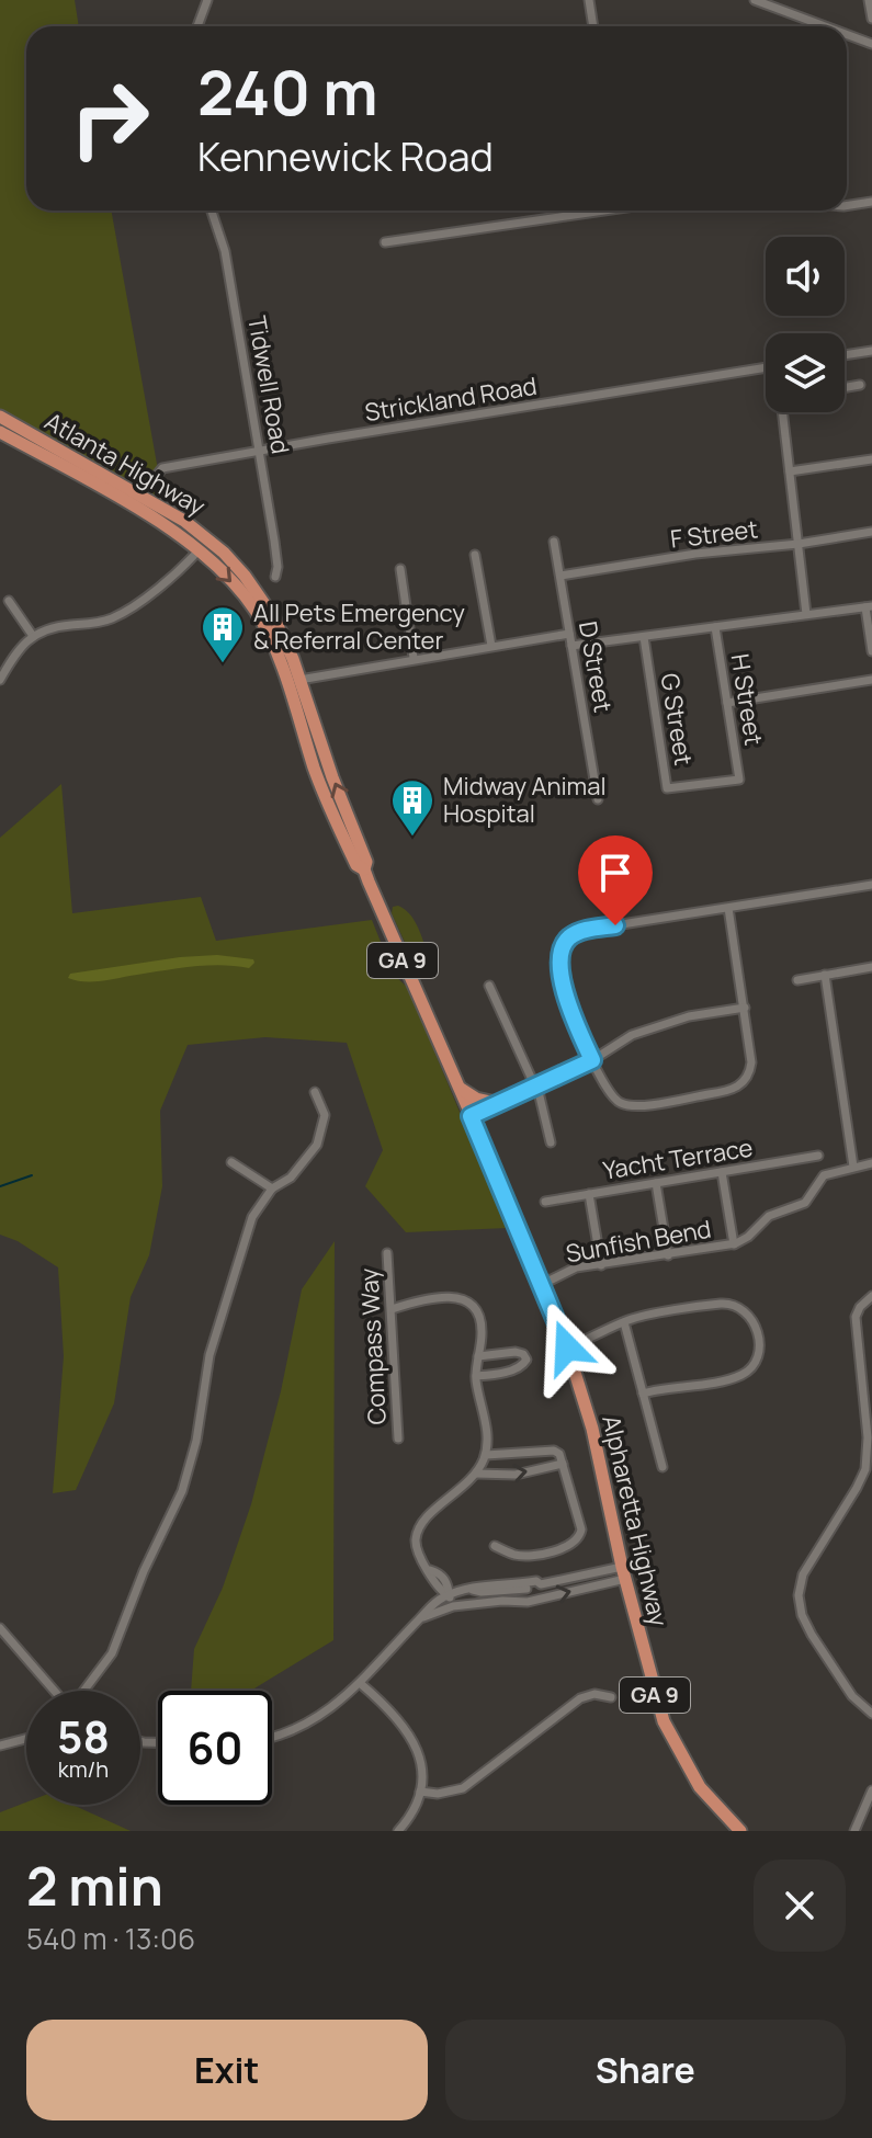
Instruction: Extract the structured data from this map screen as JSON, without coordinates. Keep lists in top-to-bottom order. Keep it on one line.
{"streets":{"main road":["Atlanta Highway","GA 9","Alpharetta Highway"],"street":["Tidwell Road","Strickland Road","F Street","D Street","H Street","G Street","Yacht Terrace","Sunfish Bend","Compass Way"]},"crossings":[["Tidwell Road","Strickland Road"],["Strickland Road","Atlanta Highway"],["Atlanta Highway","Alpharetta Highway"],["F Street","D Street"],["H Street","G Street"],["Sunfish Bend","Alpharetta Highway"]],"places":{"building":["All Pets Emergency & Referral Center","Midway Animal Hospital"]},"page":{"turn":["240 m","Kennewick Road"],"speed":"58 km/h","limit":"60","heading":["2 min","540 m · 13:06"],"buttons":["Exit","Share"]}}
